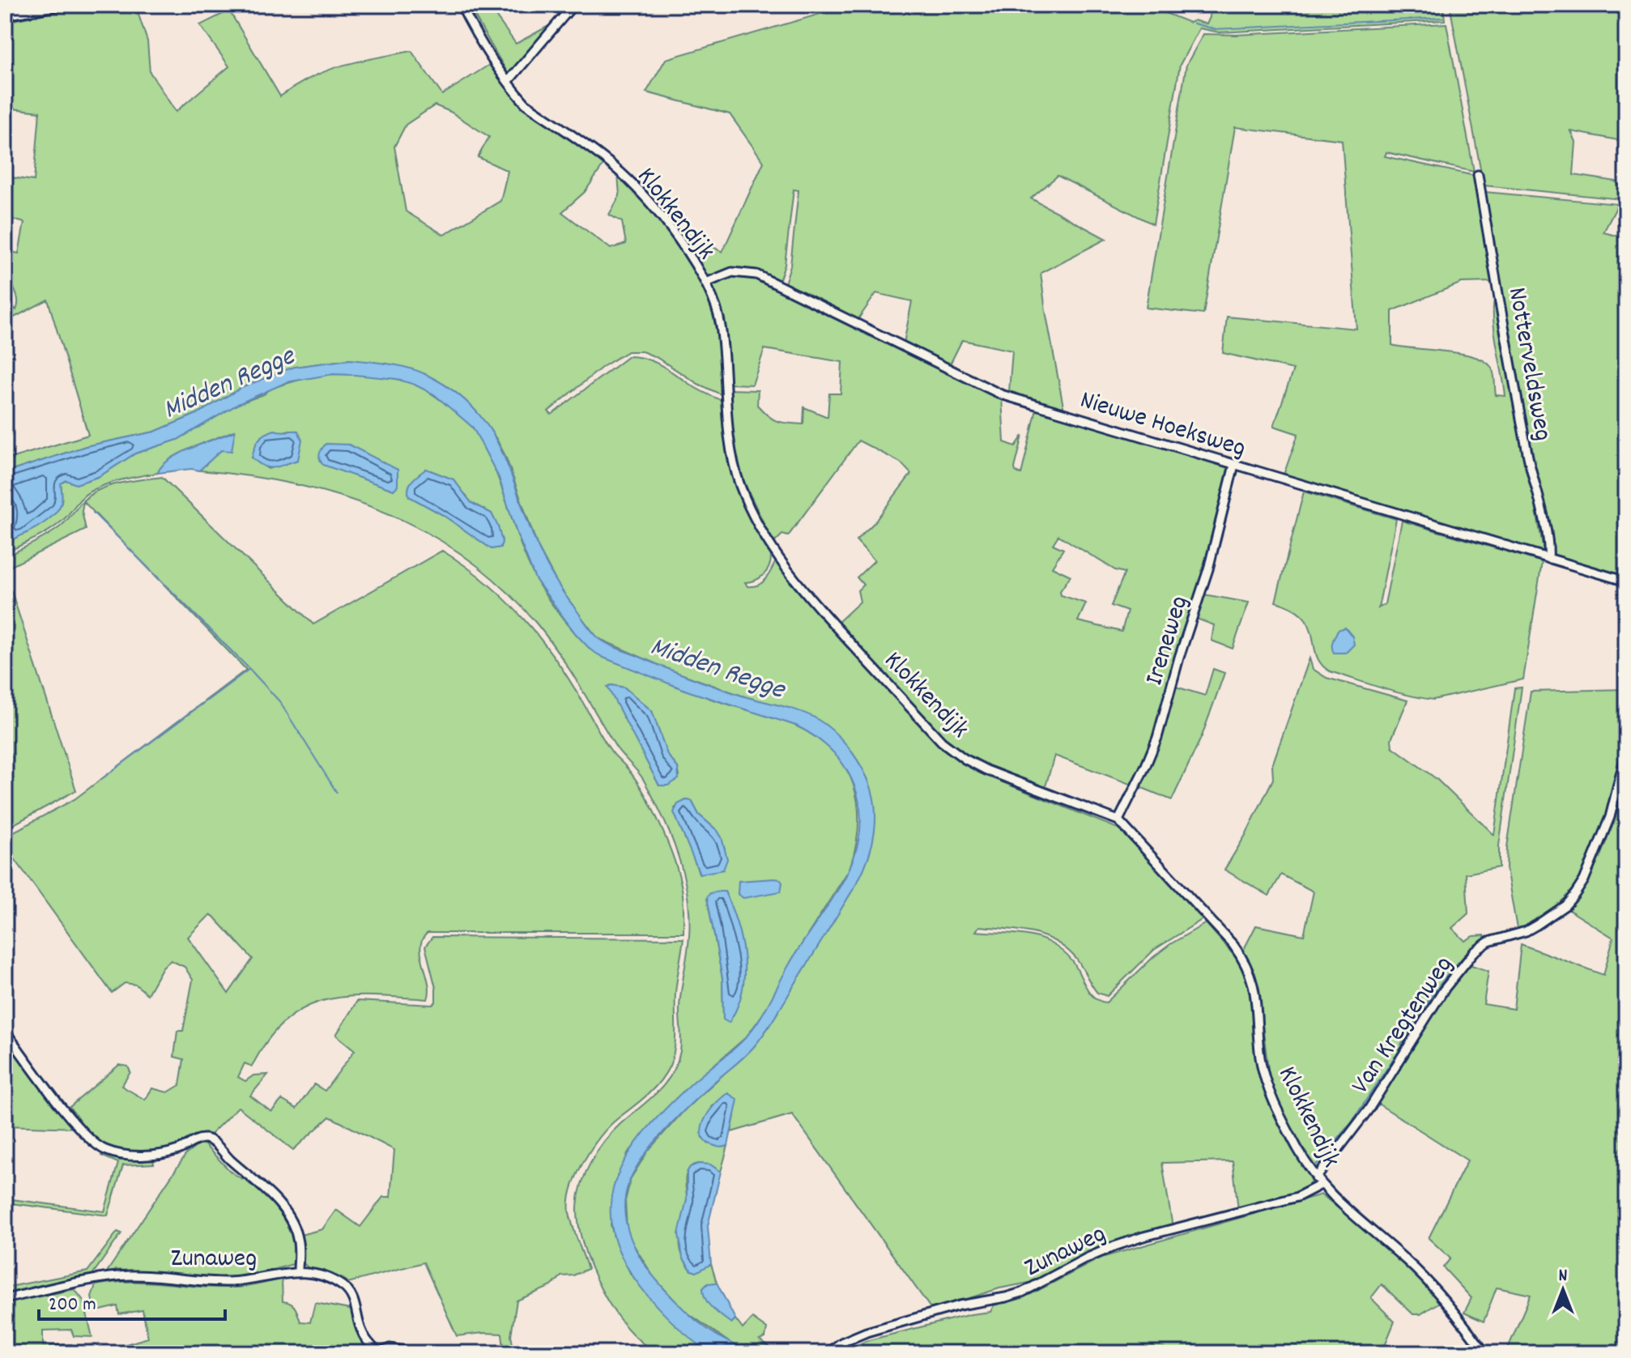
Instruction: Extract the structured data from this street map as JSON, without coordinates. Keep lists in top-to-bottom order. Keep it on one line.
{"streets":{"street":["Klokkendijk","Notterveldsweg","Nieuwe Hoeksweg","Ireneweg","Van Kregtenweg","Zunaweg"]},"crossings":[["Klokkendijk","Nieuwe Hoeksweg"],["Klokkendijk","Ireneweg"],["Klokkendijk","Van Kregtenweg"],["Klokkendijk","Zunaweg"],["Notterveldsweg","Nieuwe Hoeksweg"],["Nieuwe Hoeksweg","Ireneweg"],["Van Kregtenweg","Zunaweg"]],"water":["Midden Regge"],"scale_bar":"200 m","north":"top"}
